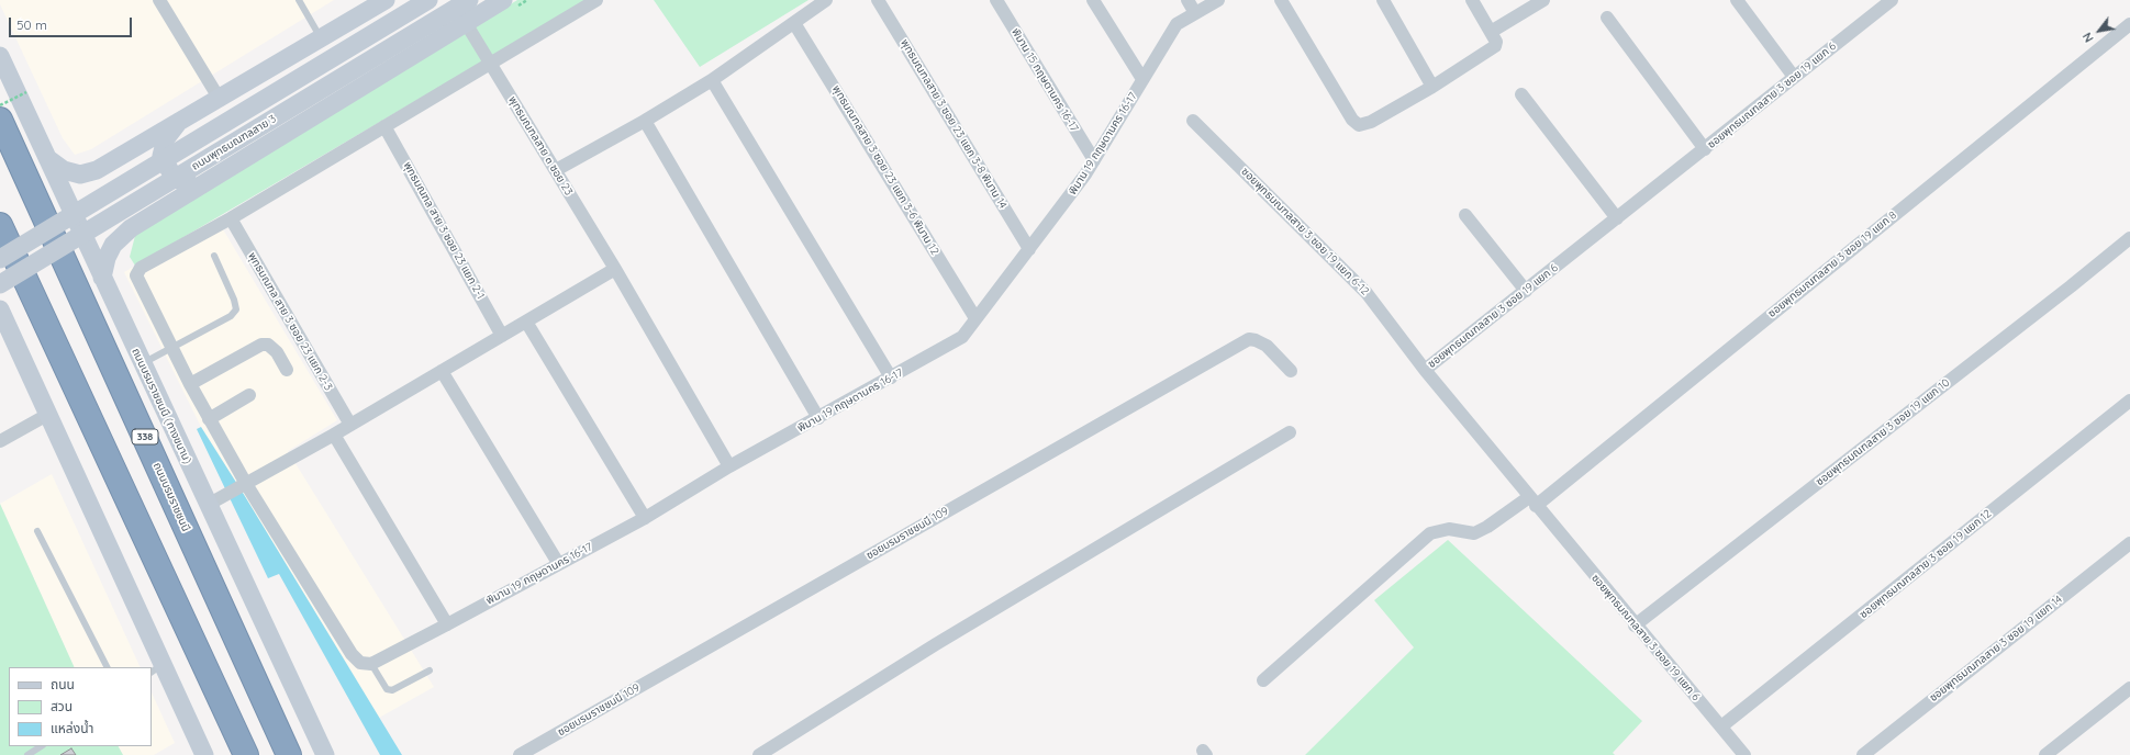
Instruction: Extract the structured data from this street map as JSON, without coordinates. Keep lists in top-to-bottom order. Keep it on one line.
{"streets":{"highway":["338","ถนนบรมราชชนนี"],"main road":["ถนนพุทธมณฑลสาย 3","ถนนบรมราชชนนี (ทางขนาน)"],"street":["พิมาน 15 กฤษดานคร 16-17","ซอยพุทธมณฑลสาย 3 ซอย 19 แยก 6","พุทธมณฑลสาย 3 ซอย 23 แยก 3-8 พิมาน 14","พิมาน 19 กฤษดานคร 16-17","พุทธมณฑลสาย ๓ ซอย 23","พุทธมณฑลสาย 3 ซอย 23 แยก 3-6 พิมาน 12","พุทธมณฑล สาย 3 ซอย 23 แยก 2-1","ซอยพุทธมณฑลสาย 3 ซอย 19 แยก 6-12","ซอยพุทธมณฑลสาย 3 ซอย 19 แยก 8","พุทธมณฑล สาย 3 ซอย 23 แยก 2-3","ซอยพุทธมณฑลสาย 3 ซอย 19 แยก 10","ซอยบรมราชชนนี 109","ซอยพุทธมณฑลสาย 3 ซอย 19 แยก 12","ซอยพุทธมณฑลสาย 3 ซอย 19 แยก 14"]},"crossings":[["พิมาน 15 กฤษดานคร 16-17","พิมาน 19 กฤษดานคร 16-17"],["ซอยพุทธมณฑลสาย 3 ซอย 19 แยก 6","ซอยพุทธมณฑลสาย 3 ซอย 19 แยก 6-12"],["ซอยพุทธมณฑลสาย 3 ซอย 19 แยก 6","ซอยพุทธมณฑลสาย 3 ซอย 19 แยก 8"],["ซอยพุทธมณฑลสาย 3 ซอย 19 แยก 6","ซอยพุทธมณฑลสาย 3 ซอย 19 แยก 10"],["ซอยพุทธมณฑลสาย 3 ซอย 19 แยก 6","ซอยพุทธมณฑลสาย 3 ซอย 19 แยก 12"],["พุทธมณฑลสาย 3 ซอย 23 แยก 3-8 พิมาน 14","พิมาน 19 กฤษดานคร 16-17"],["พิมาน 19 กฤษดานคร 16-17","พุทธมณฑลสาย ๓ ซอย 23"],["พิมาน 19 กฤษดานคร 16-17","พุทธมณฑลสาย 3 ซอย 23 แยก 3-6 พิมาน 12"]],"legend":["ถนน","สวน","แหล่งน้ำ"],"scale_bar":"50 m","north":"bottom left"}
